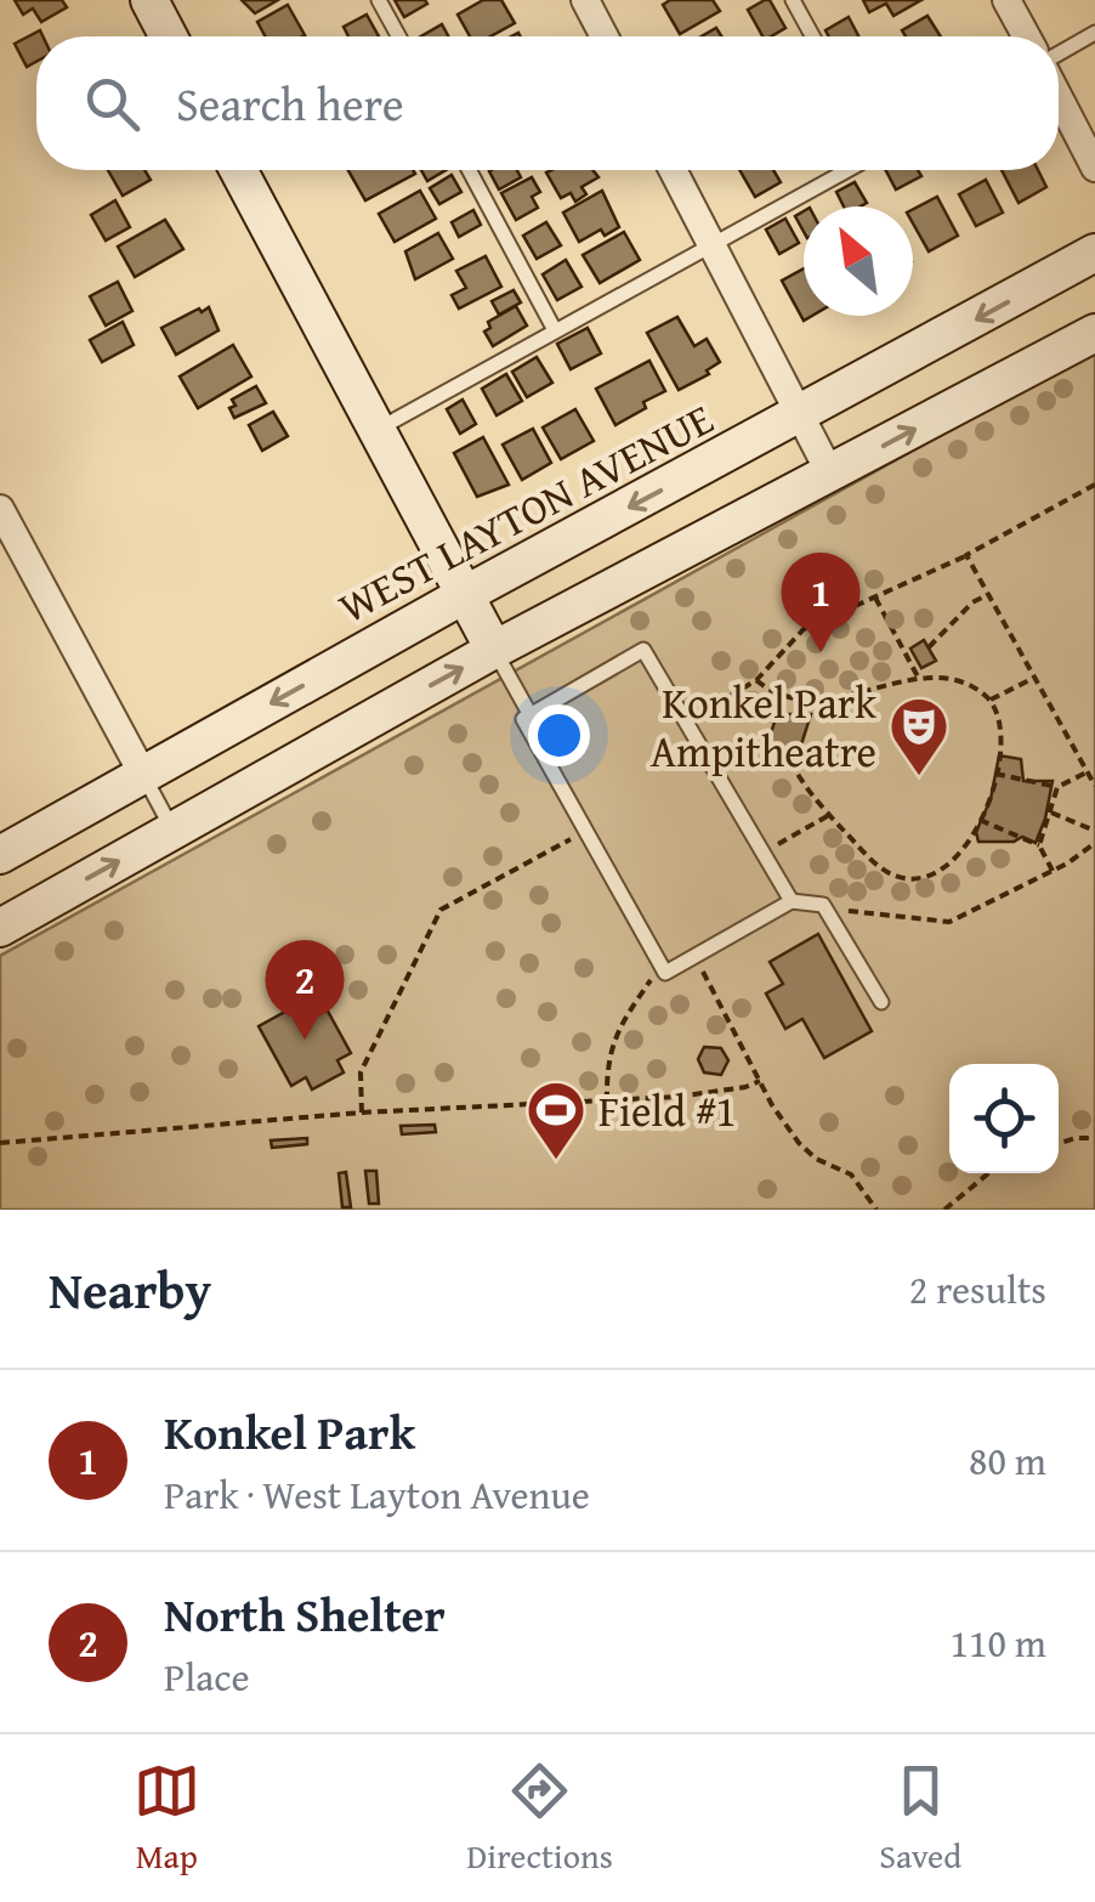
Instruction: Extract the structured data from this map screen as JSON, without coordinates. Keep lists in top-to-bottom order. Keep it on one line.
{"streets":{"main road":["WEST LAYTON AVENUE"]},"places":{"theatre":["Konkel Park Ampitheatre"],"sports":["Field #1"]},"north":"top left","page":{"search":"Search here","pins":["1","2"],"heading":["Nearby","2 results"],"list":[{"mark":"1","name":"Konkel Park","note":"Park · West Layton Avenue","value":"80 m"},{"mark":"2","name":"North Shelter","note":"Place","value":"110 m"}],"nav":["Map","Directions","Saved"]}}
